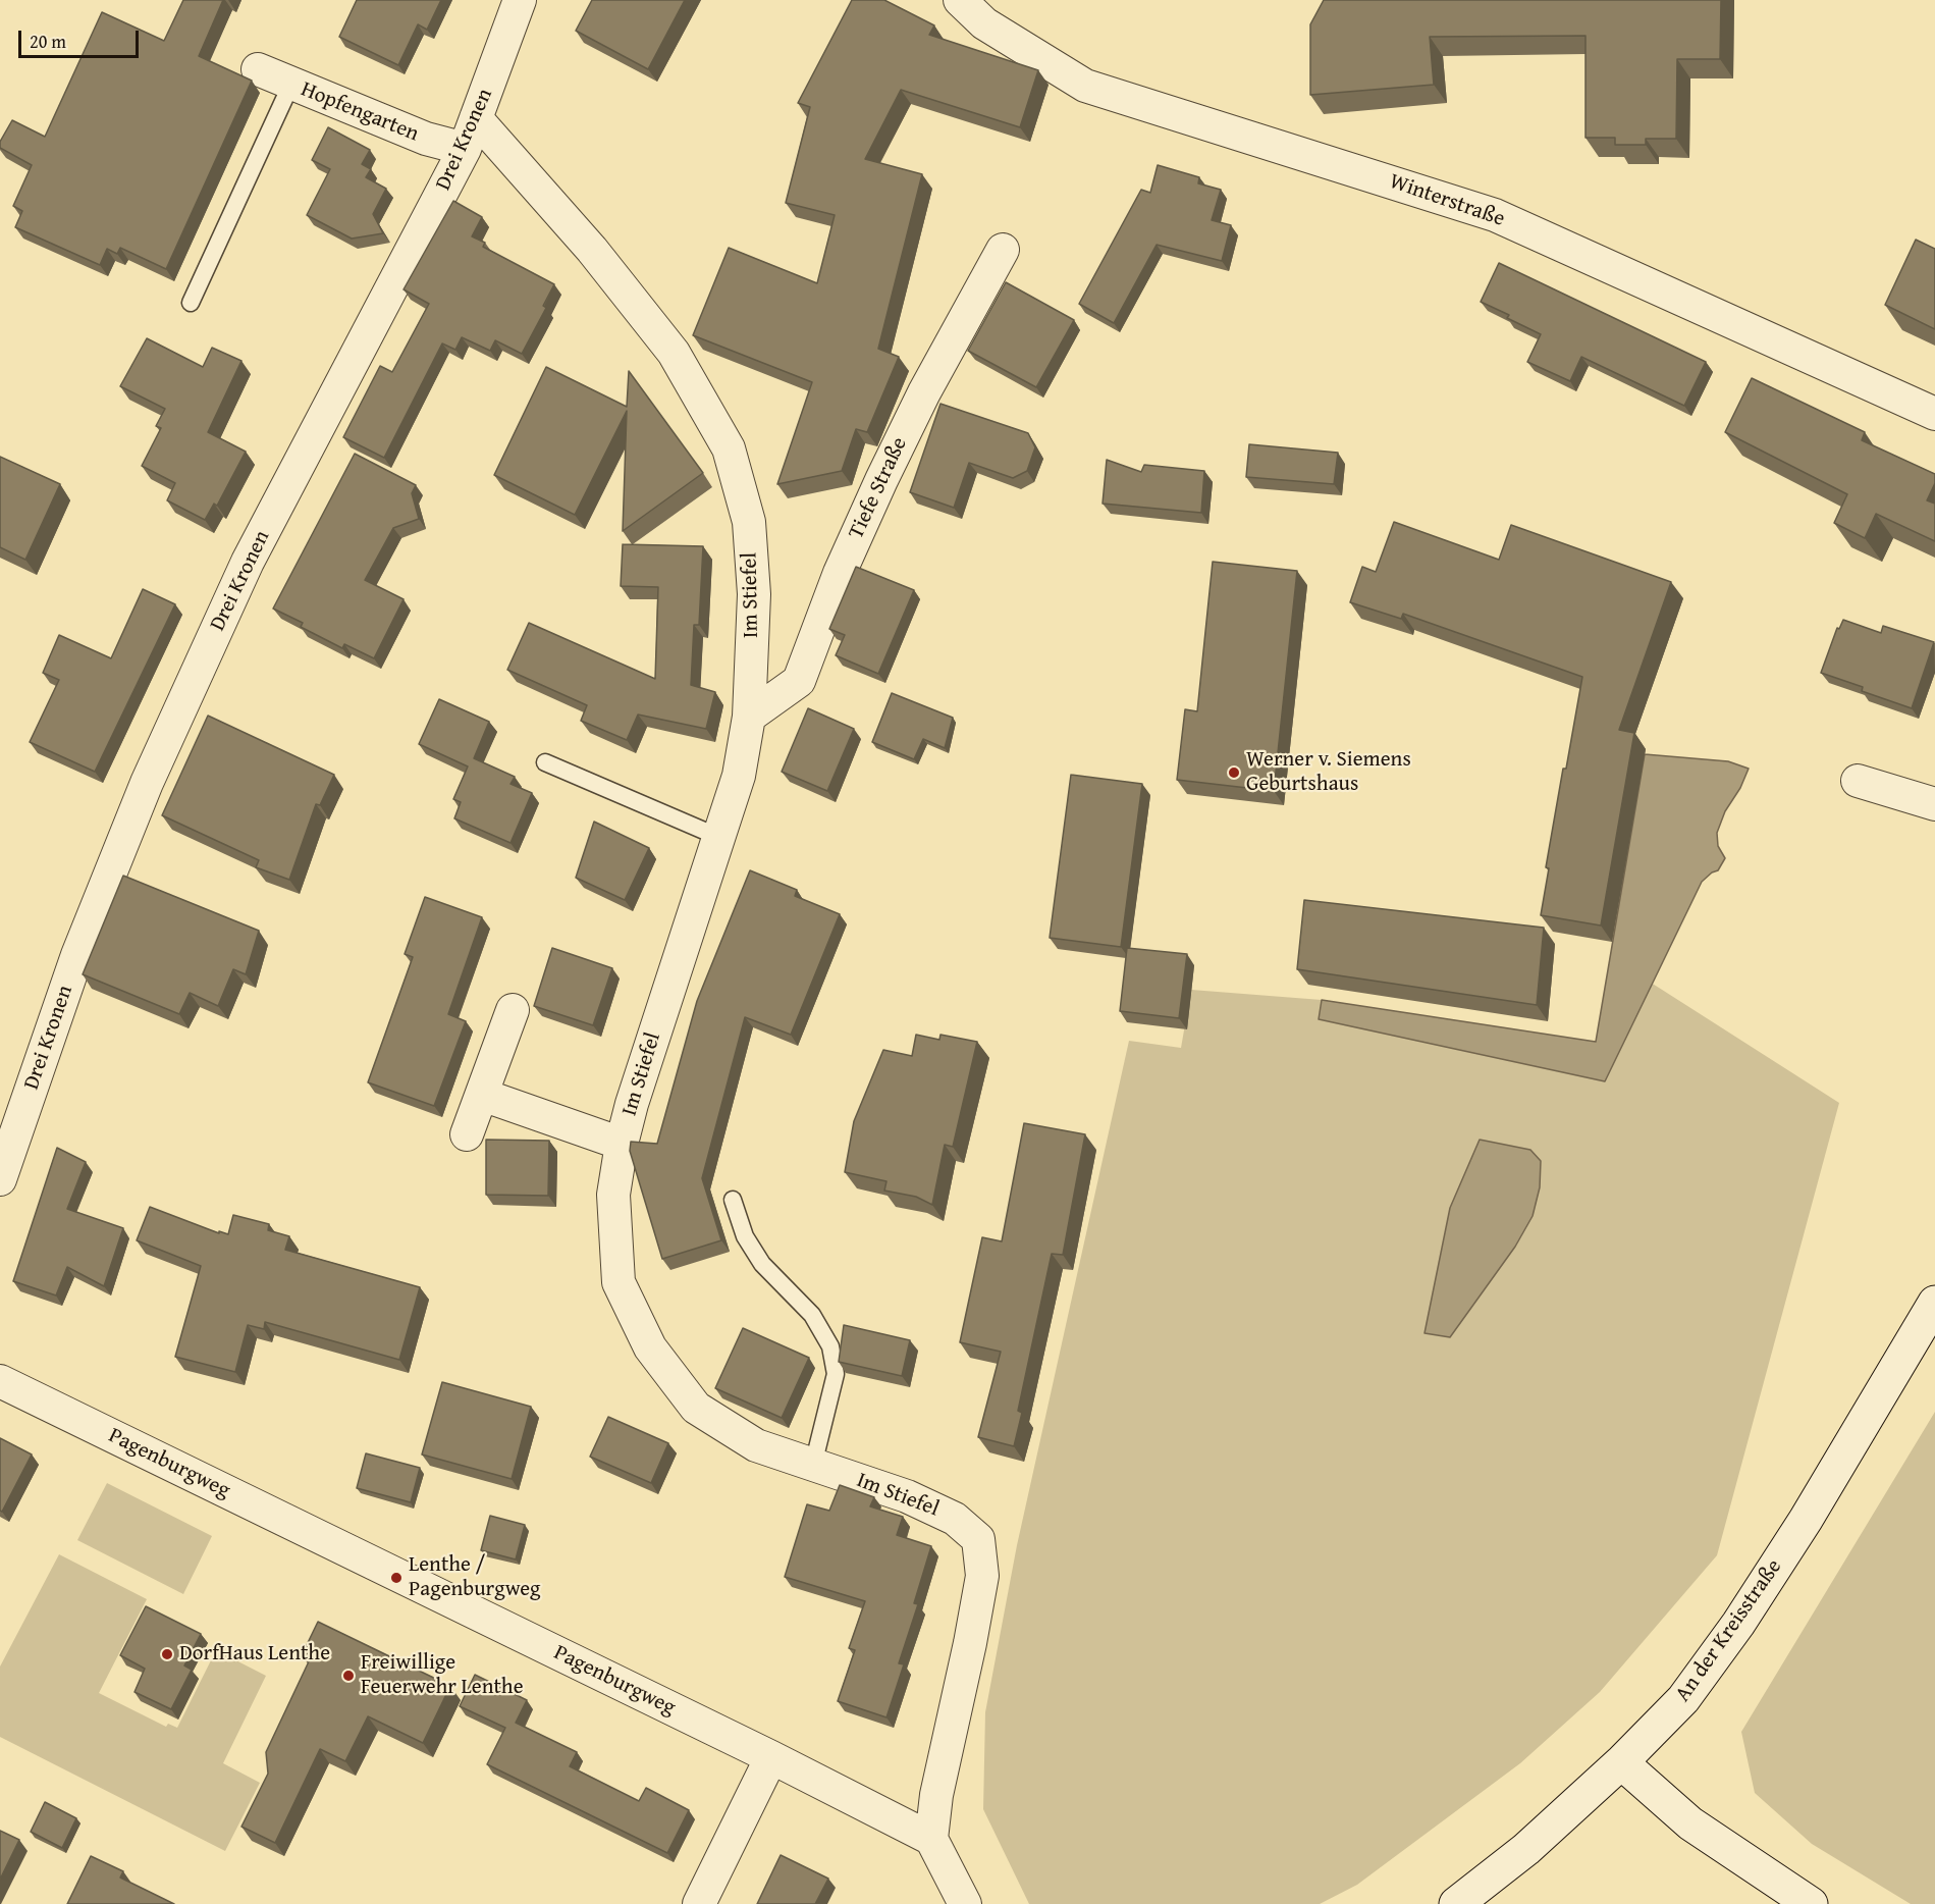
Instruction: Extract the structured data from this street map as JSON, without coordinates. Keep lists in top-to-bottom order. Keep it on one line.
{"streets":{"street":["Hopfengarten","Drei Kronen","Winterstraße","Tiefe Straße","Im Stiefel","Pagenburgweg","An der Kreisstraße"]},"crossings":[["Hopfengarten","Drei Kronen"],["Drei Kronen","Im Stiefel"],["Tiefe Straße","Im Stiefel"],["Im Stiefel","Pagenburgweg"]],"places":["Werner v. Siemens Geburtshaus","Lenthe / Pagenburgweg","DorfHaus Lenthe","Freiwillige Feuerwehr Lenthe"],"scale_bar":"20 m"}
